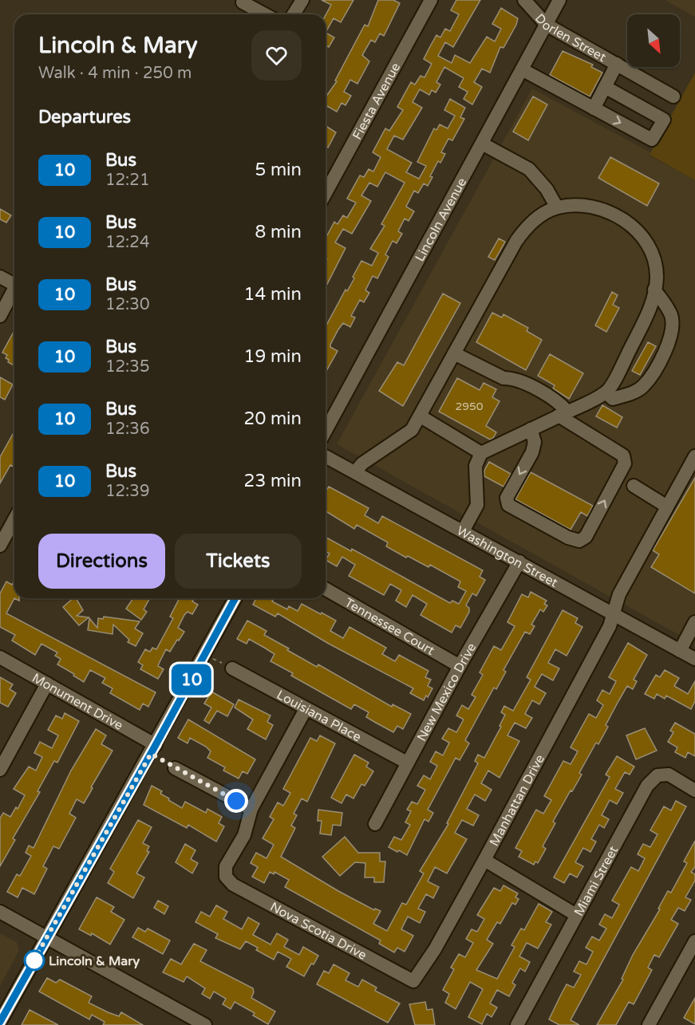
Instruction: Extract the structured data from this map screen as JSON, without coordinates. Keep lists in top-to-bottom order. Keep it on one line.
{"streets":{"street":["Dorlen Street","Fiesta Avenue","Lincoln Avenue","Washington Street","Tennessee Court","New Mexico Drive","Monument Drive","Louisiana Place","Manhattan Drive","Miami Street","Nova Scotia Drive"]},"crossings":[["Dorlen Street","Lincoln Avenue"],["Washington Street","New Mexico Drive"],["Washington Street","Manhattan Drive"],["Tennessee Court","New Mexico Drive"],["New Mexico Drive","Louisiana Place"],["Manhattan Drive","Nova Scotia Drive"]],"places":["Lincoln & Mary"],"lines":["bus line 10"],"house_numbers":["2950"],"north":"bottom right","page":{"on_map":"10","heading":[["Lincoln & Mary","Walk · 4 min · 250 m"],"Departures"],"list":[{"mark":"10","name":"Bus","note":"12:21","value":"5 min"},{"mark":"10","name":"Bus","note":"12:24","value":"8 min"},{"mark":"10","name":"Bus","note":"12:30","value":"14 min"},{"mark":"10","name":"Bus","note":"12:35","value":"19 min"},{"mark":"10","name":"Bus","note":"12:36","value":"20 min"},{"mark":"10","name":"Bus","note":"12:39","value":"23 min"}],"buttons":["Directions","Tickets"]}}
